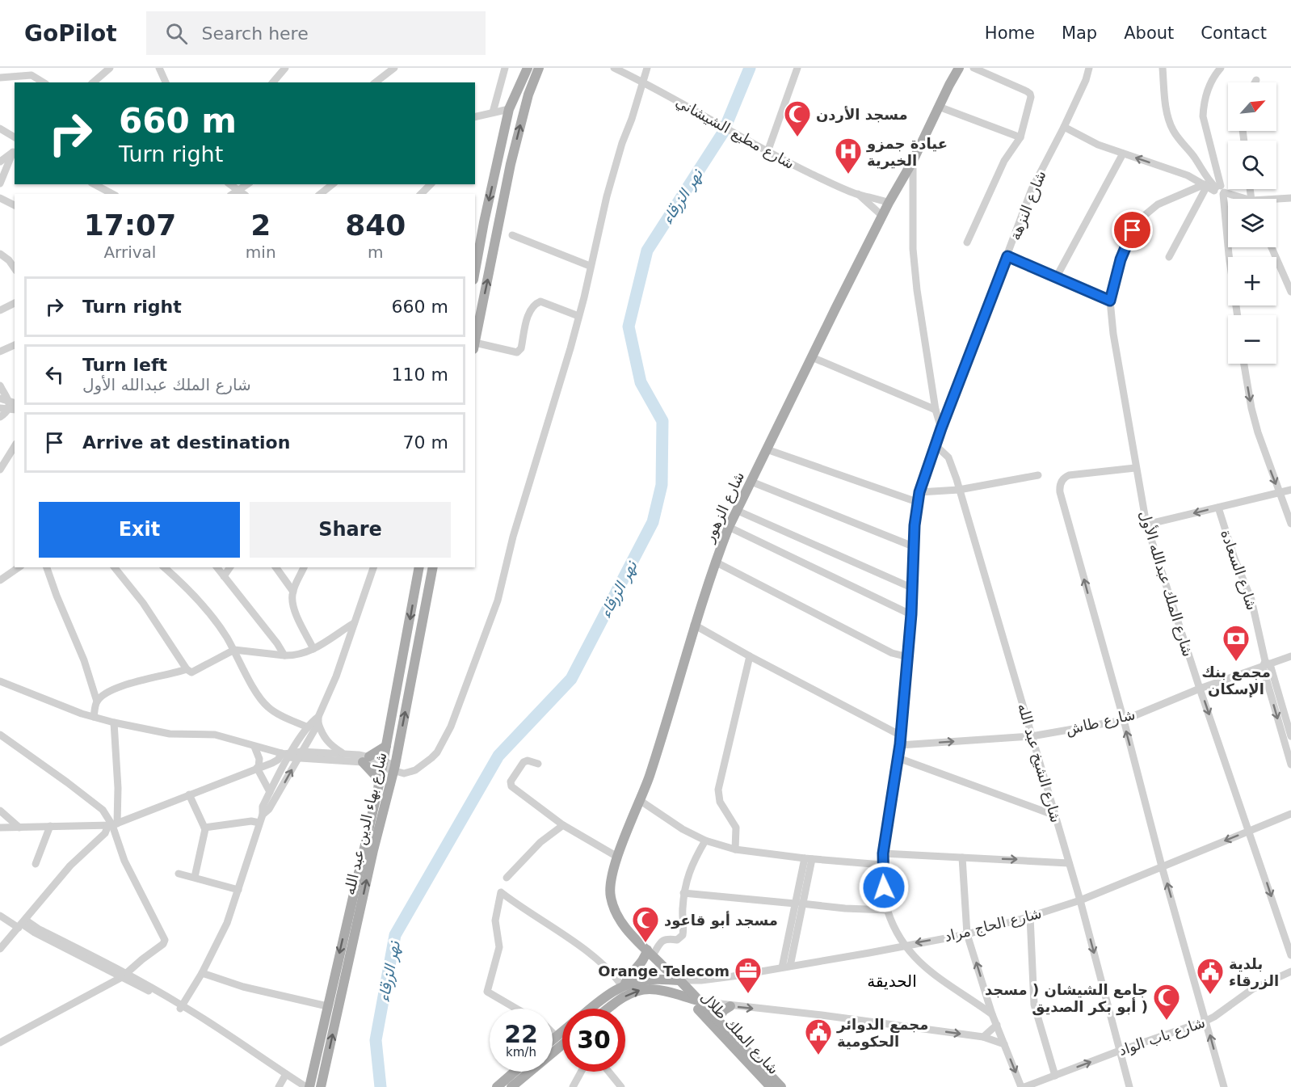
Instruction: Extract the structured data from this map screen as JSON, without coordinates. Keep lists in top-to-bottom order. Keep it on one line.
{"streets":{"main road":["شارع الزهور","شارع بهاء الدين عبد الله","شارع الملك طلال"],"street":["شارع مطيع الشيشاني","شارع النزهة","شارع السعادة","شارع الملك عبدالله الأول","شارع طاش","شارع الشيخ عبد الله","شارع الحاج مراد","شارع باب الواد"]},"crossings":[["شارع مطيع الشيشاني","شارع الزهور"],["شارع النزهة","شارع طاش"],["شارع النزهة","شارع الشيخ عبد الله"],["شارع النزهة","شارع الحاج مراد"],["شارع الزهور","شارع الحاج مراد"],["شارع الزهور","شارع الملك طلال"],["شارع السعادة","شارع طاش"],["شارع الملك عبدالله الأول","شارع طاش"],["شارع الملك عبدالله الأول","شارع الحاج مراد"],["شارع طاش","شارع الشيخ عبد الله"],["شارع الشيخ عبد الله","شارع الحاج مراد"],["شارع الشيخ عبد الله","شارع باب الواد"],["شارع الحاج مراد","شارع الملك طلال"]],"districts":["الحديقة"],"water":["نهر الزرقاء"],"places":{"mosque":["مسجد الأردن","مسجد أبو قاعود","جامع الشيشان ( مسجد أبو بكر الصديق )"],"hospital":["عيادة جمزو الخيرية"],"bank":["مجمع بنك الإسكان"],"office":["Orange Telecom"],"public building":["بلدية الزرقاء","مجمع الدوائر الحكومية"]},"north":"top right","page":{"header":"GoPilot","search":"Search here","nav":["Home","Map","About","Contact"],"map_buttons":["+","−"],"turn":["660 m","Turn right"],"eta":["17:07","Arrival","2","min","840","m"],"list":[{"name":"Turn right","value":"660 m"},{"name":"Turn left","note":"شارع الملك عبدالله الأول","value":"110 m"},{"name":"Arrive at destination","value":"70 m"}],"buttons":["Exit","Share"],"speed":"22 km/h","limit":"30"}}
